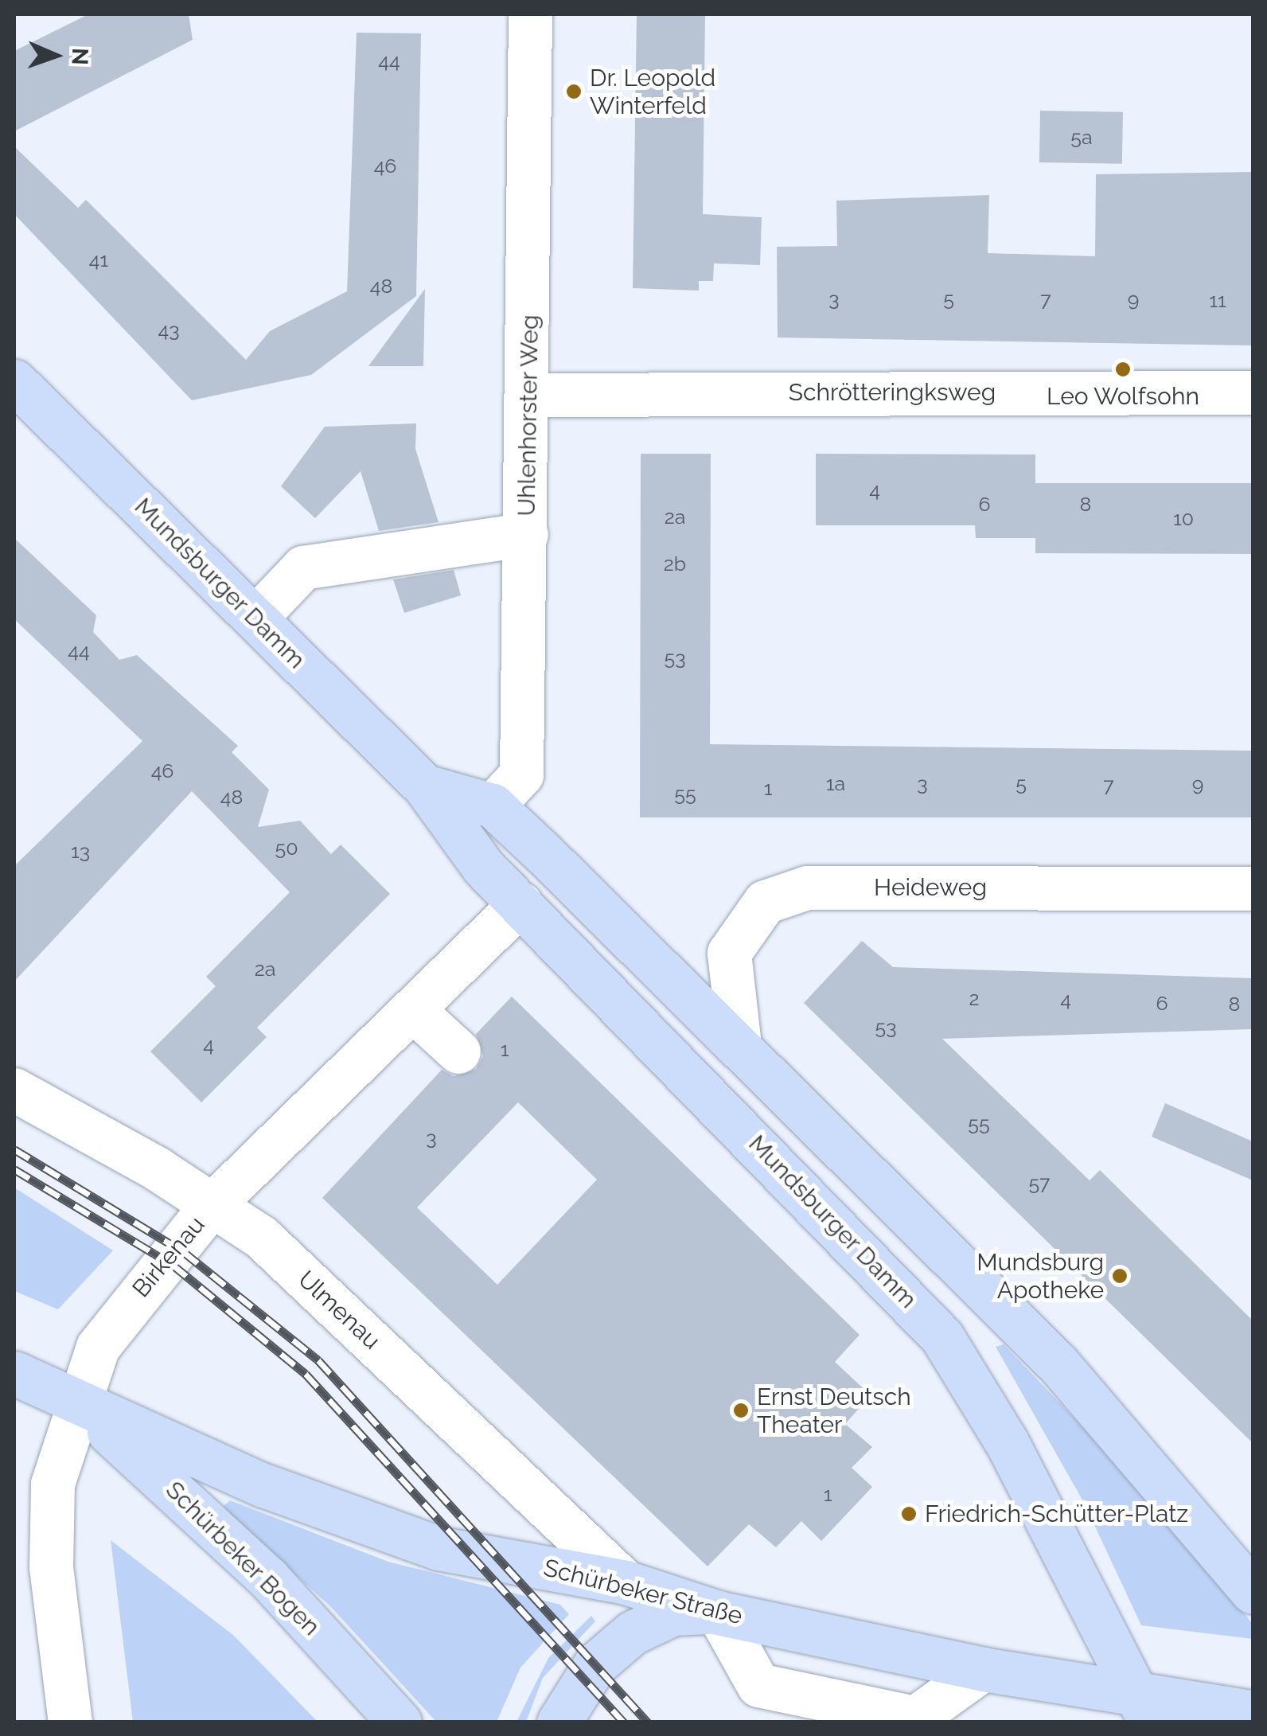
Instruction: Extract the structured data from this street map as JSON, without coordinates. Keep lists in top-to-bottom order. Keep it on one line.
{"streets":{"main road":["Mundsburger Damm","Schürbeker Bogen","Schürbeker Straße"],"street":["Schrötteringksweg","Uhlenhorster Weg","Heideweg","Birkenau","Ulmenau"]},"crossings":[["Schrötteringksweg","Uhlenhorster Weg"],["Uhlenhorster Weg","Mundsburger Damm"],["Mundsburger Damm","Heideweg"],["Mundsburger Damm","Birkenau"],["Mundsburger Damm","Schürbeker Straße"],["Birkenau","Ulmenau"],["Birkenau","Schürbeker Bogen"],["Birkenau","Schürbeker Straße"],["Ulmenau","Schürbeker Straße"],["Schürbeker Bogen","Schürbeker Straße"]],"places":["Dr. Leopold Winterfeld","Leo Wolfsohn","Mundsburg Apotheke","Ernst Deutsch Theater","Friedrich-Schütter-Platz"],"house_numbers":["44","5a","46","41","48","3","5","7","9","11","43","4","6","8","2a","10","2b","44","53","46","1a","3","5","9","7","1","55","48","50","13","2a","2","4","6","8","53","4","1","55","3","57","1"],"north":"right"}
